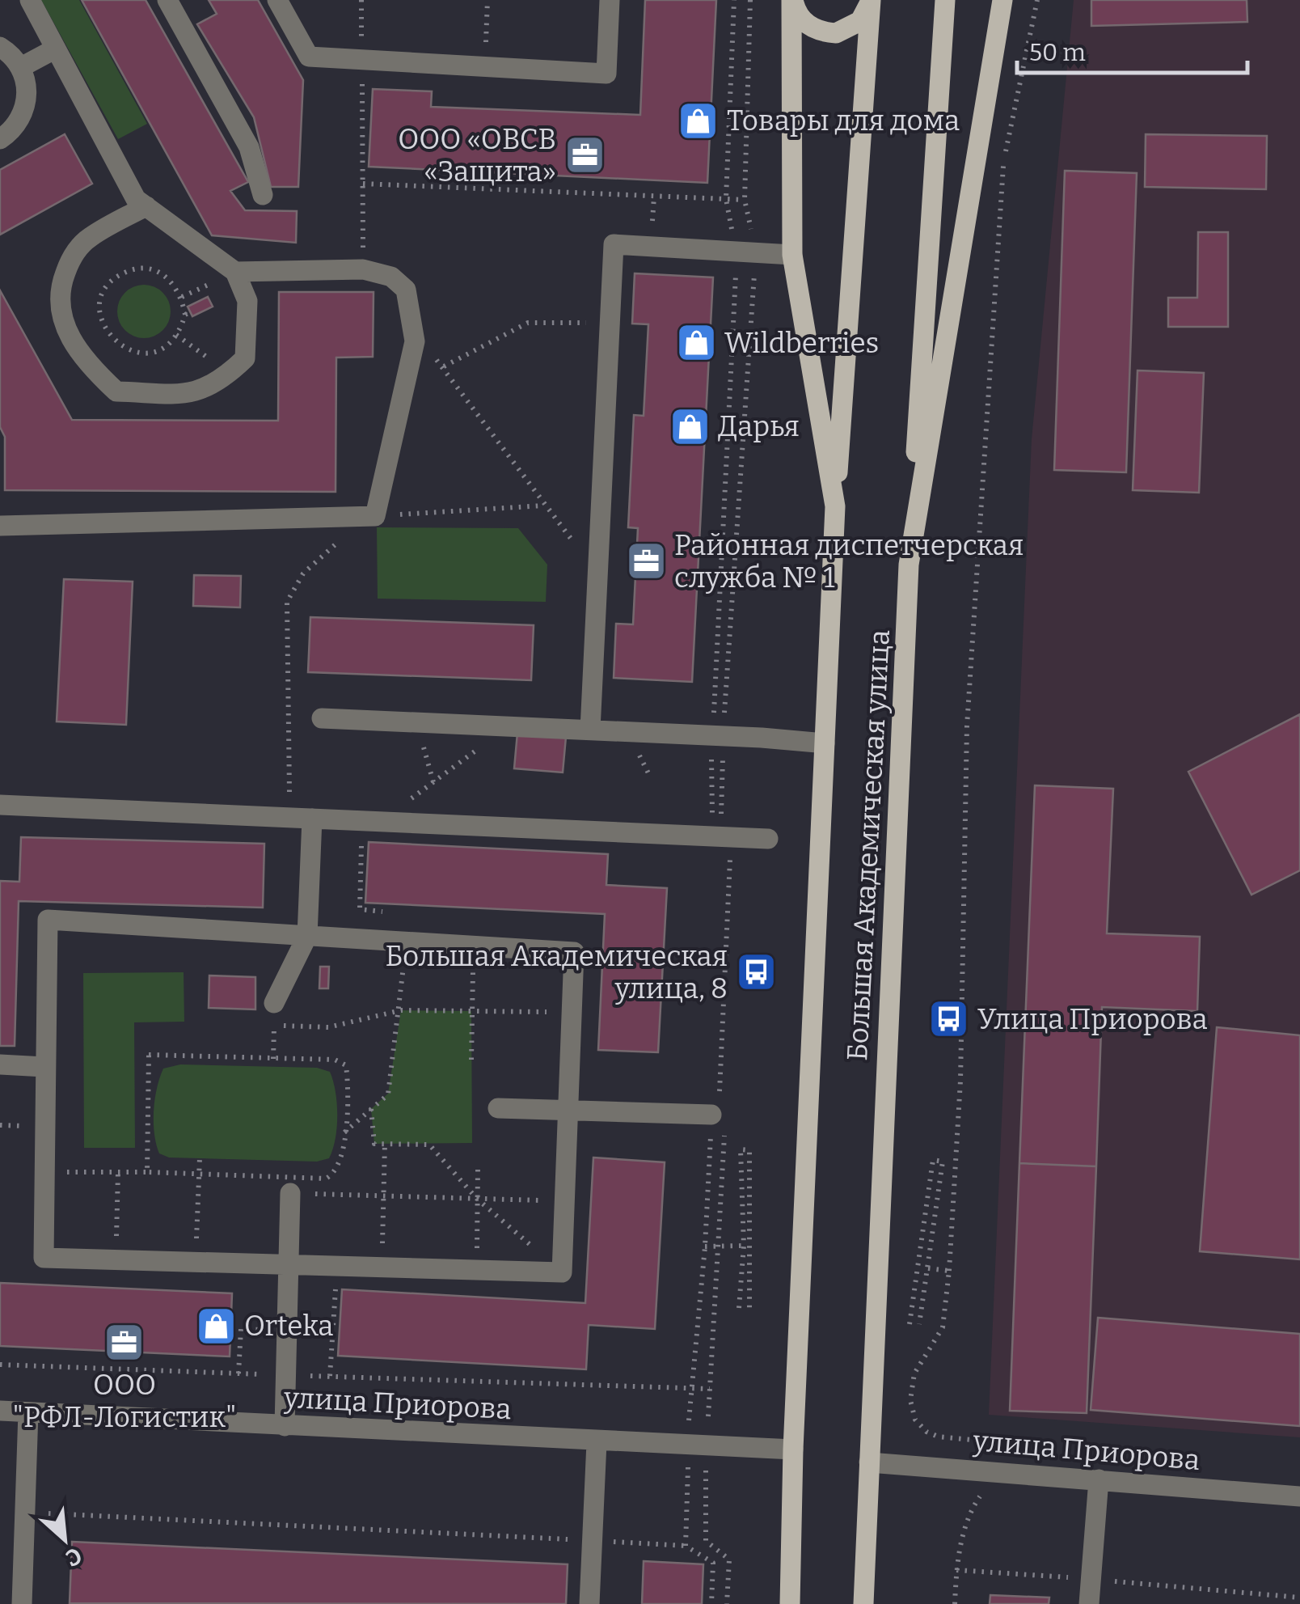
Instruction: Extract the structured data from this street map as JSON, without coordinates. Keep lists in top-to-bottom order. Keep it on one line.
{"streets":{"main road":["Большая Академическая улица"],"street":["улица Приорова"]},"crossings":[["Большая Академическая улица","улица Приорова"]],"places":{"shop":["Товары для дома","Wildberries","Дарья","Orteka"],"office":["ООО «ОВСВ «Защита»","Районная диспетчерская служба № 1","ООО \"РФЛ-Логистик\""],"bus stop":["Большая Академическая улица, 8","Улица Приорова"]},"scale_bar":"50 m","north":"bottom right"}
